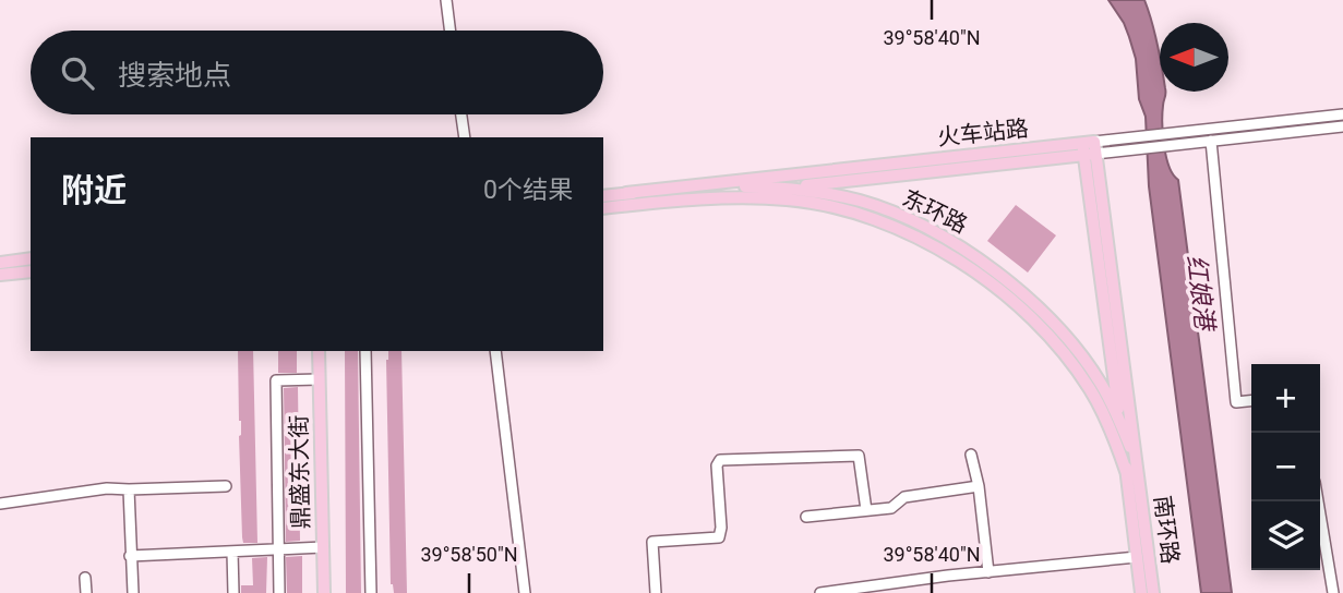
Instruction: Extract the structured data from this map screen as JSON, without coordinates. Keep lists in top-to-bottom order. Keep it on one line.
{"streets":{"main road":["火车站路","东环路","鼎盛东大街","南环路"]},"crossings":[["火车站路","东环路"],["东环路","南环路"]],"water":["红娘港"],"north":"left","page":{"search":"搜索地点","heading":["附近","0个结果"],"map_buttons":["+","−"]},"coordinates":["39°58'40\"N","39°58'50\"N"]}
